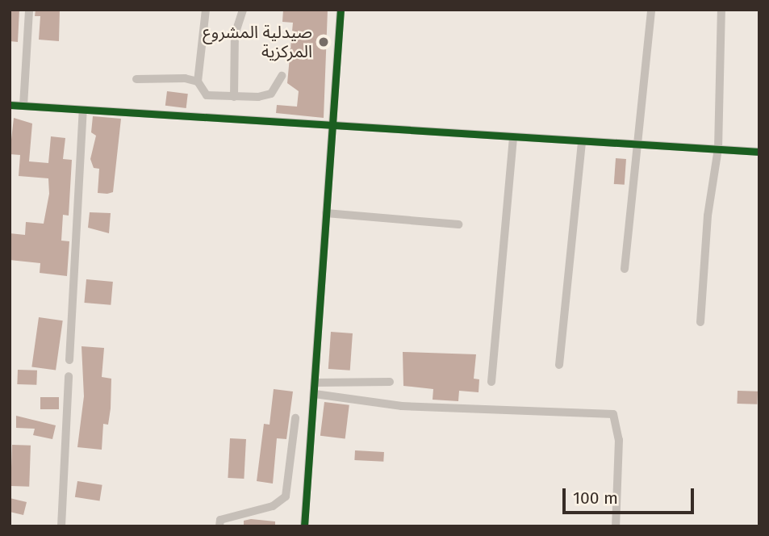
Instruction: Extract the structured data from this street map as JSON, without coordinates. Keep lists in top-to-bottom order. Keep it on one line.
{"places":["صيدلية المشروع المركزية"],"scale_bar":"100 m"}
